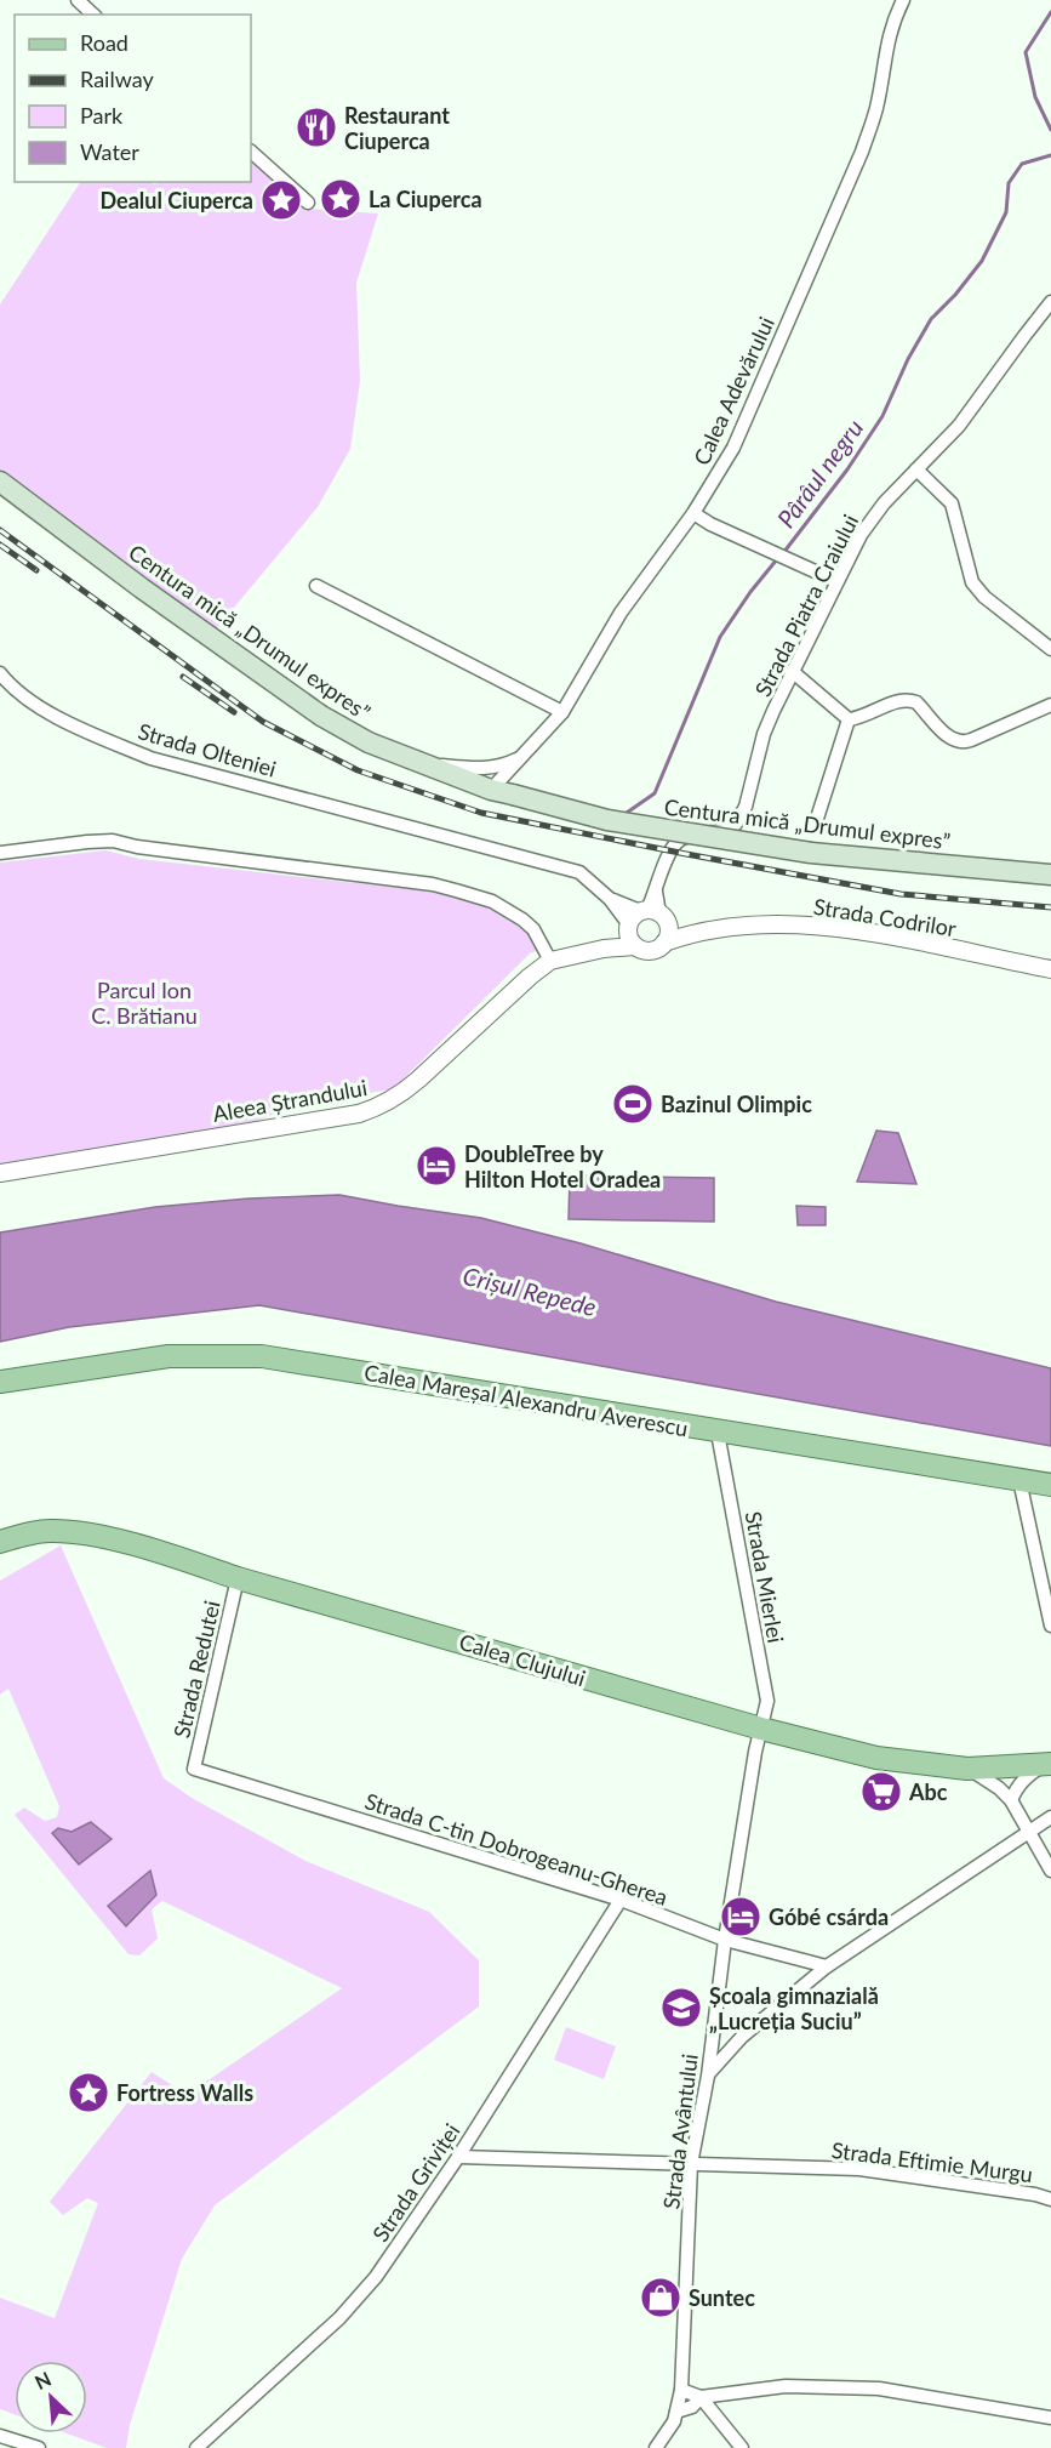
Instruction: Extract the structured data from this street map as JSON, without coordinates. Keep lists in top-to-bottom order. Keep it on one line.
{"streets":{"main road":["Centura mică „Drumul expres”","Calea Mareșal Alexandru Averescu","Calea Clujului"],"street":["Calea Adevărului","Strada Piatra Craiului","Strada Olteniei","Strada Codrilor","Aleea Ștrandului","Strada Mierlei","Strada Redutei","Strada C-tin Dobrogeanu-Gherea","Strada Avântului","Strada Eftimie Murgu","Strada Griviței"]},"crossings":[["Calea Adevărului","Centura mică „Drumul expres”"],["Strada Piatra Craiului","Strada Olteniei"],["Strada Piatra Craiului","Strada Codrilor"],["Strada Piatra Craiului","Aleea Ștrandului"],["Strada Olteniei","Strada Codrilor"],["Strada Olteniei","Aleea Ștrandului"],["Strada Codrilor","Aleea Ștrandului"],["Calea Mareșal Alexandru Averescu","Strada Mierlei"],["Strada Mierlei","Calea Clujului"],["Strada Mierlei","Strada Avântului"],["Calea Clujului","Strada Redutei"],["Calea Clujului","Strada Avântului"],["Strada Redutei","Strada C-tin Dobrogeanu-Gherea"],["Strada C-tin Dobrogeanu-Gherea","Strada Avântului"],["Strada C-tin Dobrogeanu-Gherea","Strada Griviței"],["Strada Avântului","Strada Eftimie Murgu"],["Strada Eftimie Murgu","Strada Griviței"]],"water":["Pârâul negru","Crișul Repede"],"parks":["Parcul Ion C. Brătianu"],"places":{"restaurant":["Restaurant Ciuperca"],"place":["La Ciuperca","Dealul Ciuperca","Fortress Walls"],"sports":["Bazinul Olimpic"],"hotel":["DoubleTree by Hilton Hotel Oradea","Góbé csárda"],"supermarket":["Abc"],"school or university":["Școala gimnazială „Lucreția Suciu”"],"shop":["Suntec"]},"legend":["Road","Railway","Park","Water"],"north":"top left"}
